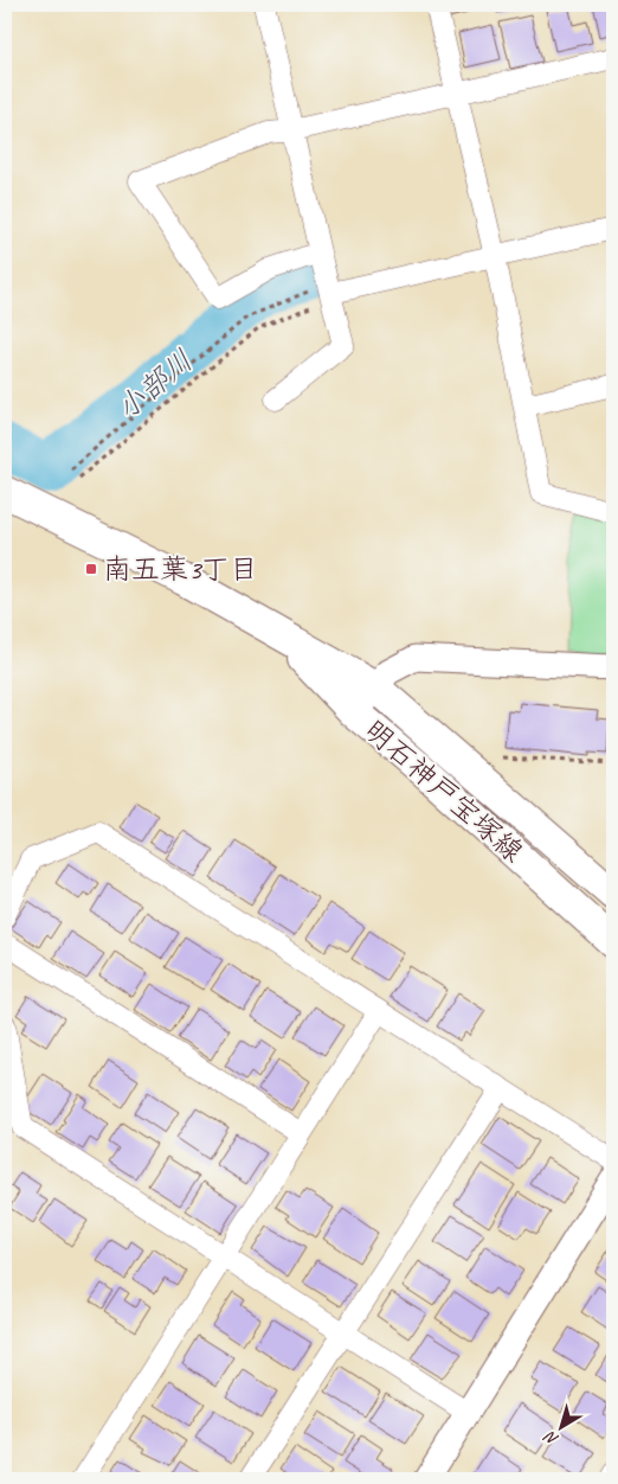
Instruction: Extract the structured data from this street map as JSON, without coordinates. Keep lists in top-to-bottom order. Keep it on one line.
{"streets":{"main road":["明石神戸宝塚線"]},"water":["小部川"],"places":{"transit":["南五葉3丁目"]},"north":"bottom left"}
